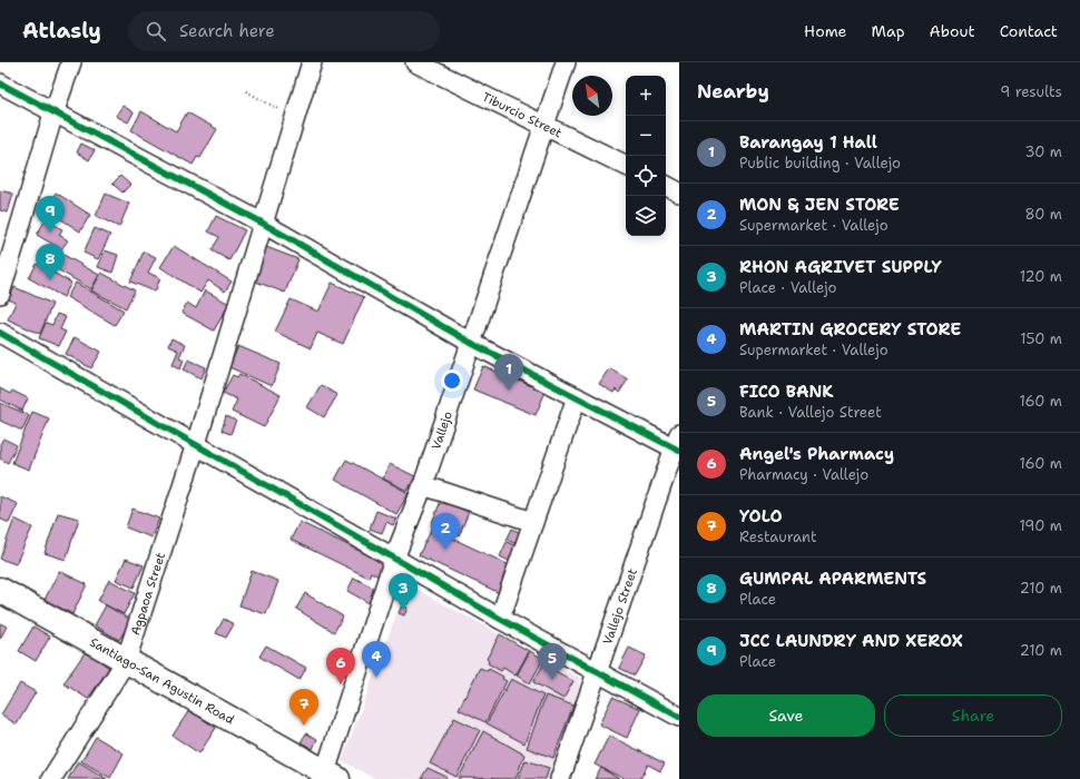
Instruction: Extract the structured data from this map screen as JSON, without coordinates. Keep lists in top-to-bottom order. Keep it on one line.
{"streets":{"main road":["Santiago-San Agustin Road"],"street":["Tiburcio Street","Vallejo","Agpaoa Street","Vallejo Street"]},"crossings":[["Tiburcio Street","Vallejo"],["Vallejo","Santiago-San Agustin Road"],["Agpaoa Street","Santiago-San Agustin Road"]],"north":"top left","page":{"header":"Atlasly","search":"Search here","nav":["Home","Map","About","Contact"],"heading":["Nearby","9 results"],"map_buttons":["+","−"],"list":[{"mark":"1","name":"Barangay 1 Hall","note":"Public building · Vallejo","value":"30 m"},{"mark":"2","name":"MON & JEN STORE","note":"Supermarket · Vallejo","value":"80 m"},{"mark":"3","name":"RHON AGRIVET SUPPLY","note":"Place · Vallejo","value":"120 m"},{"mark":"4","name":"MARTIN GROCERY STORE","note":"Supermarket · Vallejo","value":"150 m"},{"mark":"5","name":"FICO BANK","note":"Bank · Vallejo Street","value":"160 m"},{"mark":"6","name":"Angel's Pharmacy","note":"Pharmacy · Vallejo","value":"160 m"},{"mark":"7","name":"YOLO","note":"Restaurant","value":"190 m"},{"mark":"8","name":"GUMPAL APARMENTS","note":"Place","value":"210 m"},{"mark":"9","name":"JCC LAUNDRY AND XEROX","note":"Place","value":"210 m"}],"pins":["9","8","1","2","3","4","5","6","7"],"buttons":["Save","Share"]}}
